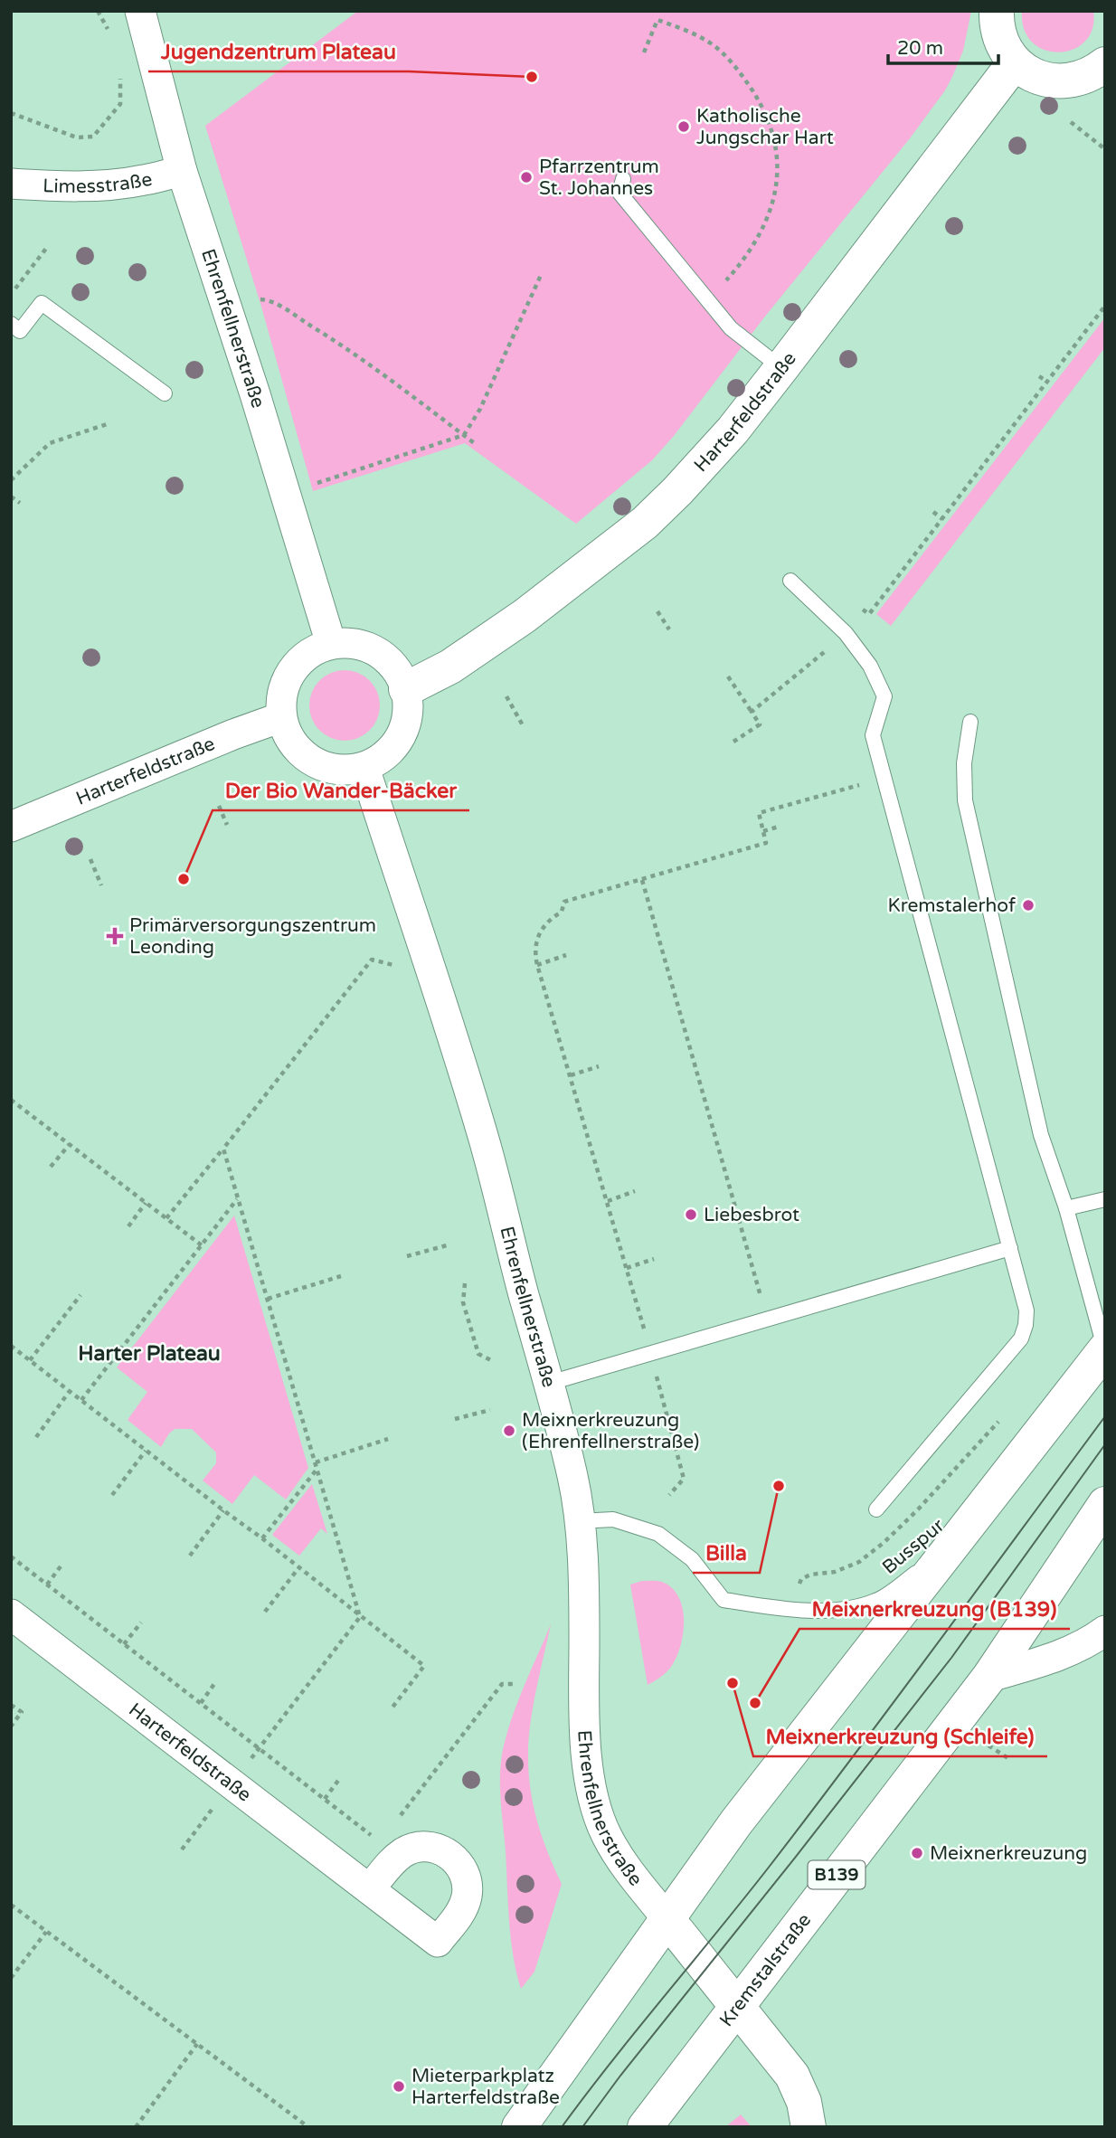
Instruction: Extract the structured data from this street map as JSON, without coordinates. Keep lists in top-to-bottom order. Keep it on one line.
{"streets":{"main road":["Ehrenfellnerstraße","Harterfeldstraße","B139","Kremstalstraße"],"street":["Limesstraße"],"lane":["Busspur"]},"crossings":[["Limesstraße","Ehrenfellnerstraße"],["Ehrenfellnerstraße","Harterfeldstraße"],["Ehrenfellnerstraße","Busspur"],["Ehrenfellnerstraße","Kremstalstraße"]],"districts":["Harter Plateau"],"places":{"other":["Jugendzentrum Plateau","Katholische Jungschar Hart","Pfarrzentrum St. Johannes","Der Bio Wander-Bäcker","Kremstalerhof","Liebesbrot","Meixnerkreuzung (Ehrenfellnerstraße)","Billa","Meixnerkreuzung (Schleife)","Meixnerkreuzung (B139)","Meixnerkreuzung","Mieterparkplatz Harterfeldstraße"],"health":["Primärversorgungszentrum Leonding"]},"scale_bar":"20 m"}
